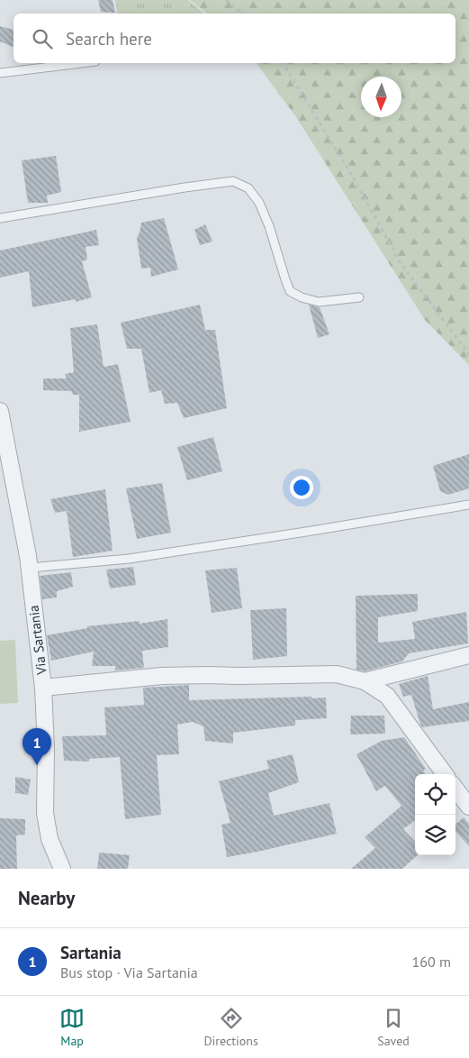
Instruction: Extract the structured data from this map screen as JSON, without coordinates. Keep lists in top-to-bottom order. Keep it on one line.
{"streets":{"street":["Via Sartania"]},"north":"bottom","page":{"search":"Search here","pins":"1","heading":"Nearby","list":[{"mark":"1","name":"Sartania","note":"Bus stop · Via Sartania","value":"160 m"}],"nav":["Map","Directions","Saved"]}}
